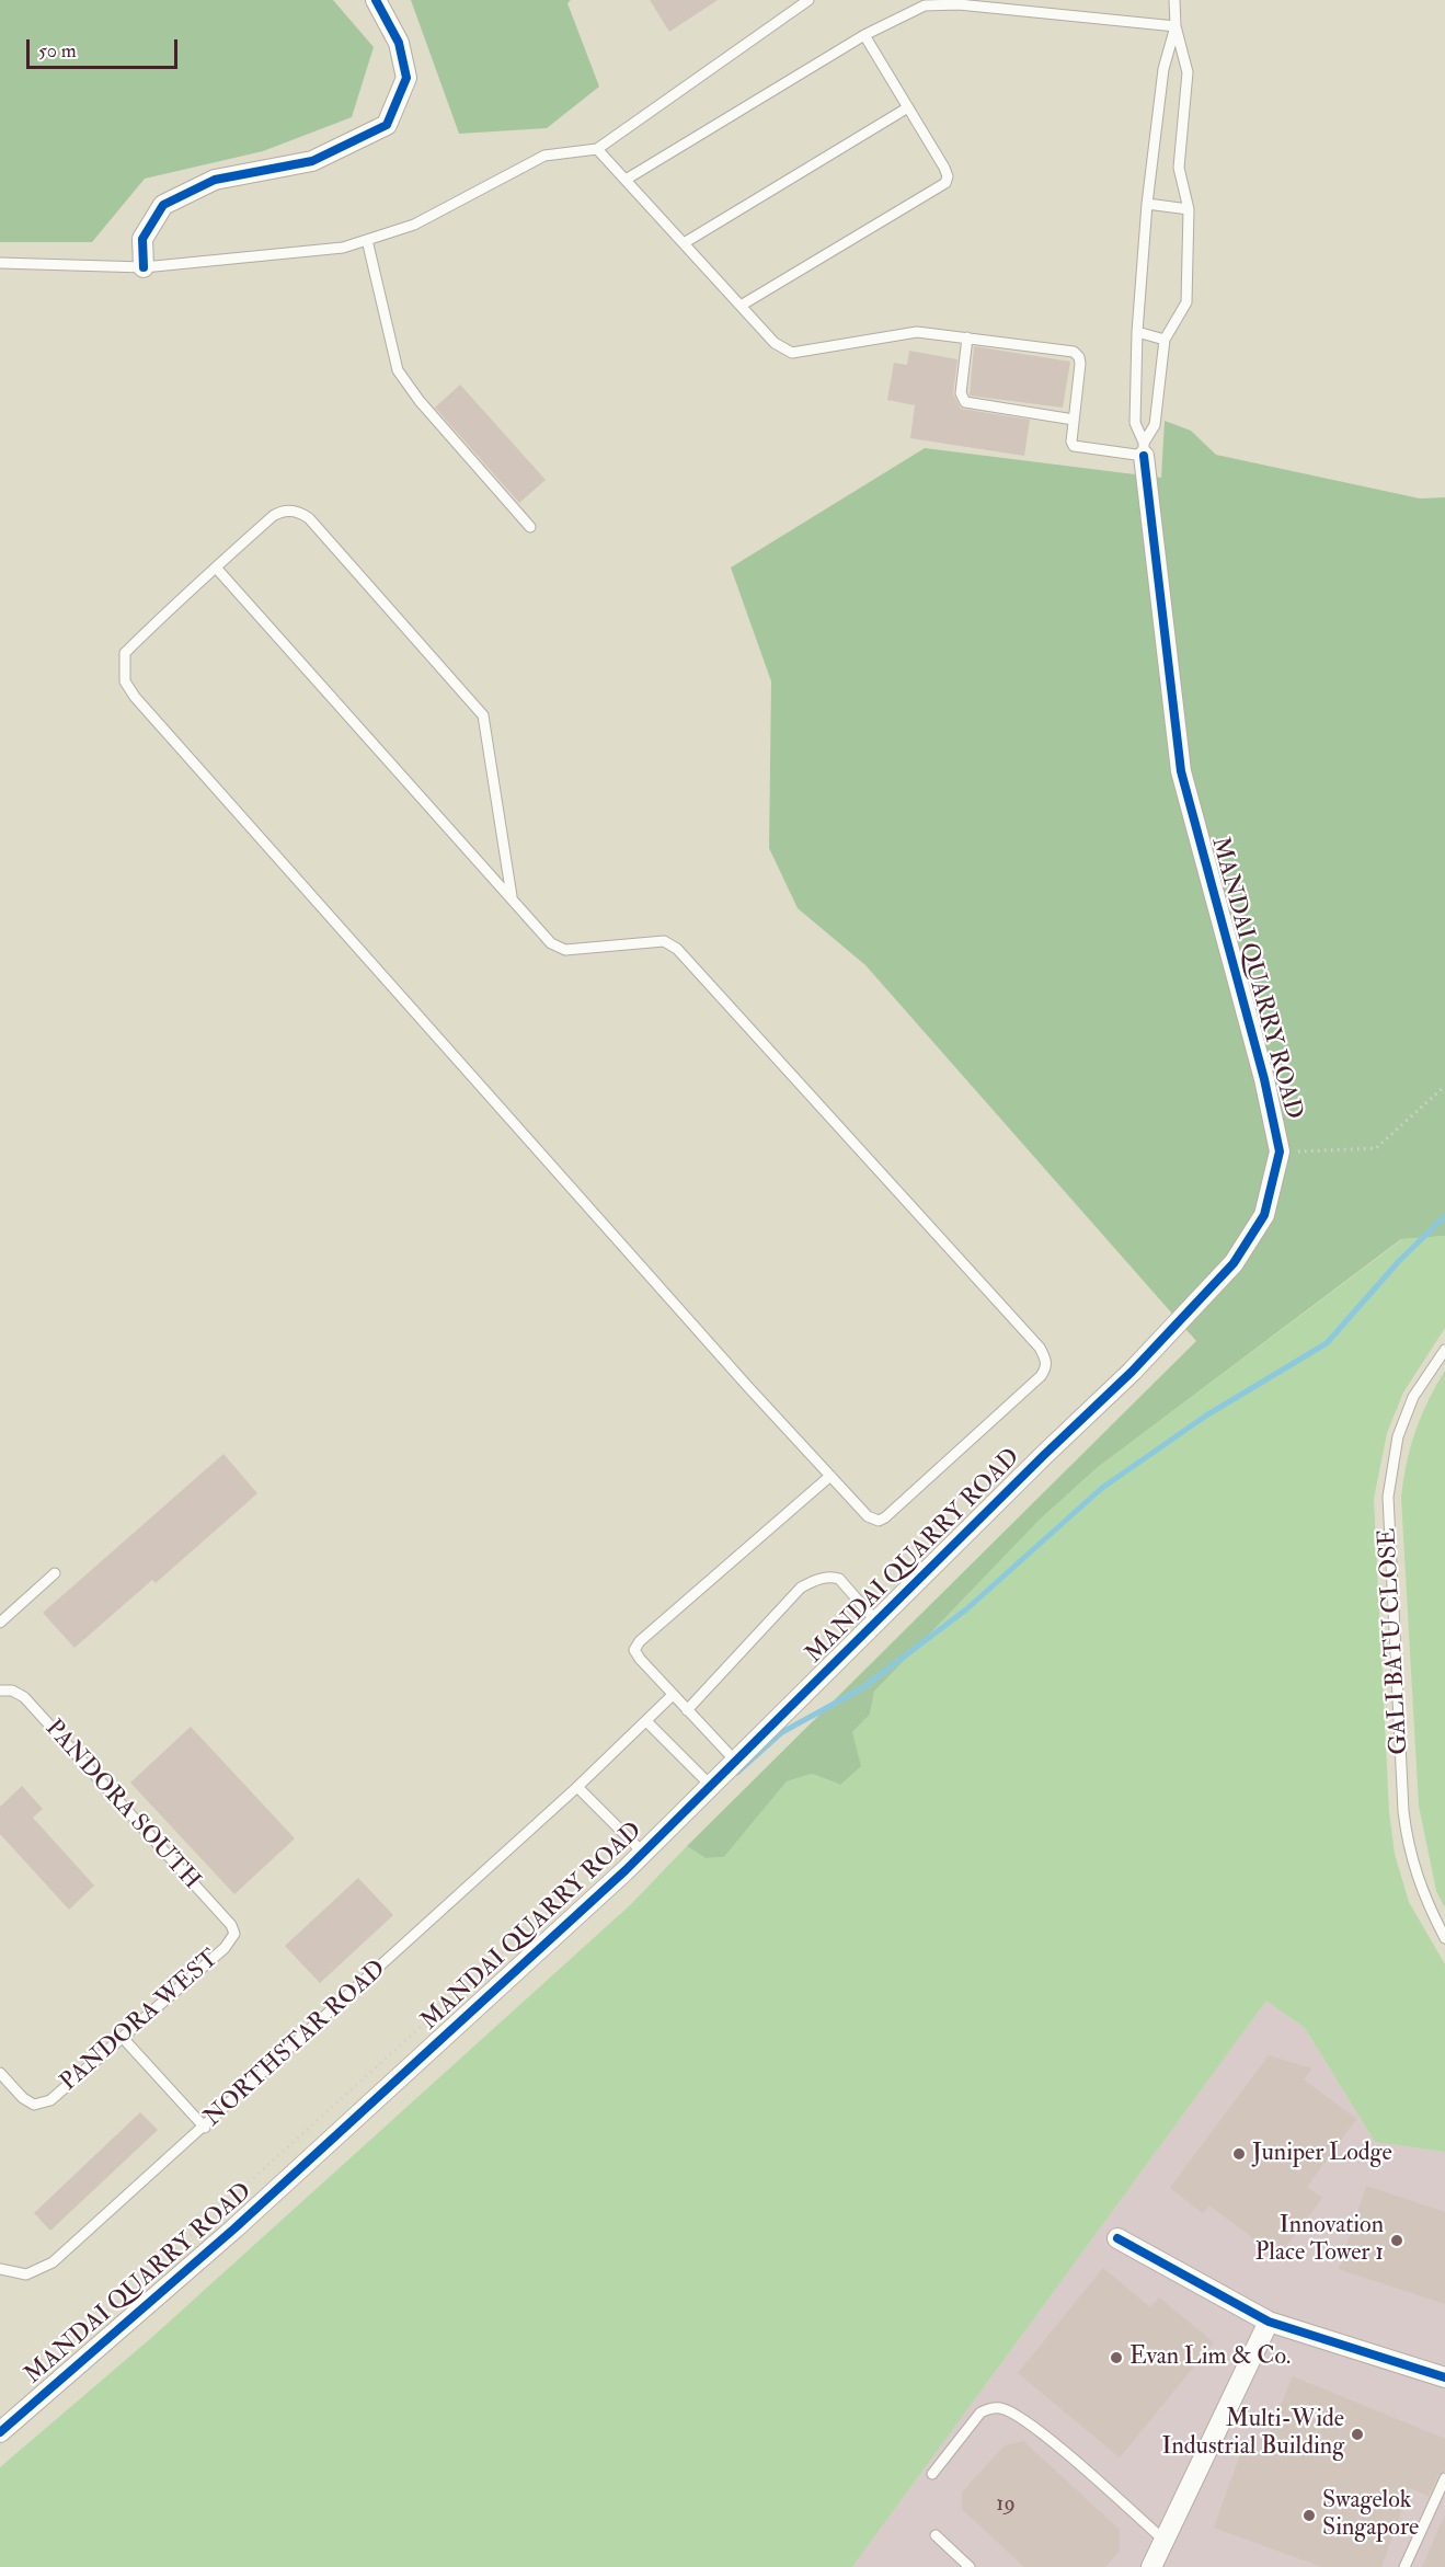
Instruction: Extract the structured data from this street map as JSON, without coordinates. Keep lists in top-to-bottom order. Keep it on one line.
{"streets":{"street":["MANDAI QUARRY ROAD"],"lane":["GALI BATU CLOSE","PANDORA SOUTH","PANDORA WEST","NORTHSTAR ROAD"]},"crossings":[["PANDORA SOUTH","PANDORA WEST"]],"places":["Juniper Lodge","Innovation Place Tower 1","Evan Lim & Co.","Multi-Wide Industrial Building","Swagelok Singapore"],"house_numbers":["19"],"scale_bar":"50 m"}
